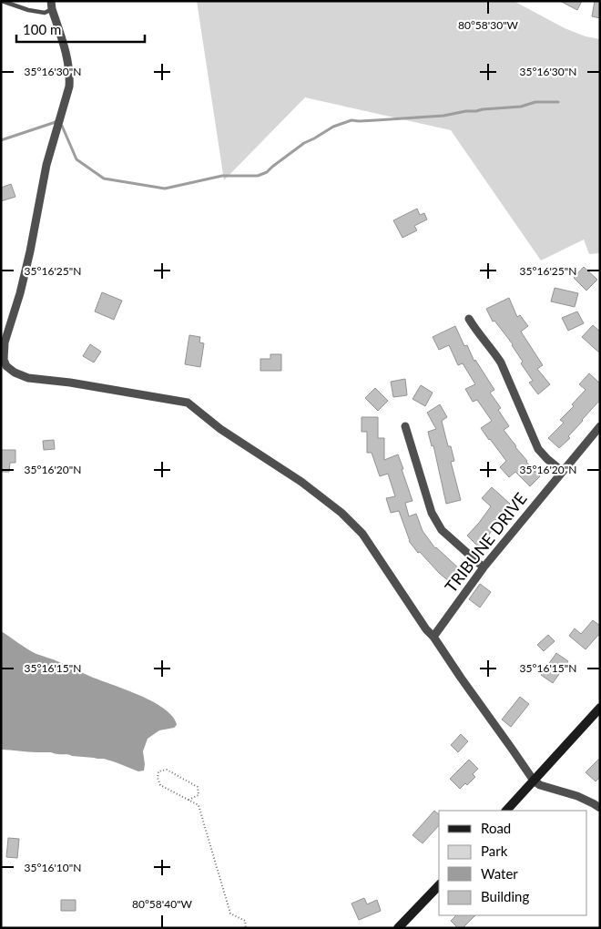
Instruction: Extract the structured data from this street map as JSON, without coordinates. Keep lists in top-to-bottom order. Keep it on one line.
{"streets":{"street":["TRIBUNE DRIVE"]},"legend":["Road","Park","Water","Building"],"scale_bar":"100 m","coordinates":["80°58'30\"W","35°16'30\"N","35°16'25\"N","35°16'20\"N","35°16'15\"N","35°16'10\"N","80°58'40\"W"]}
